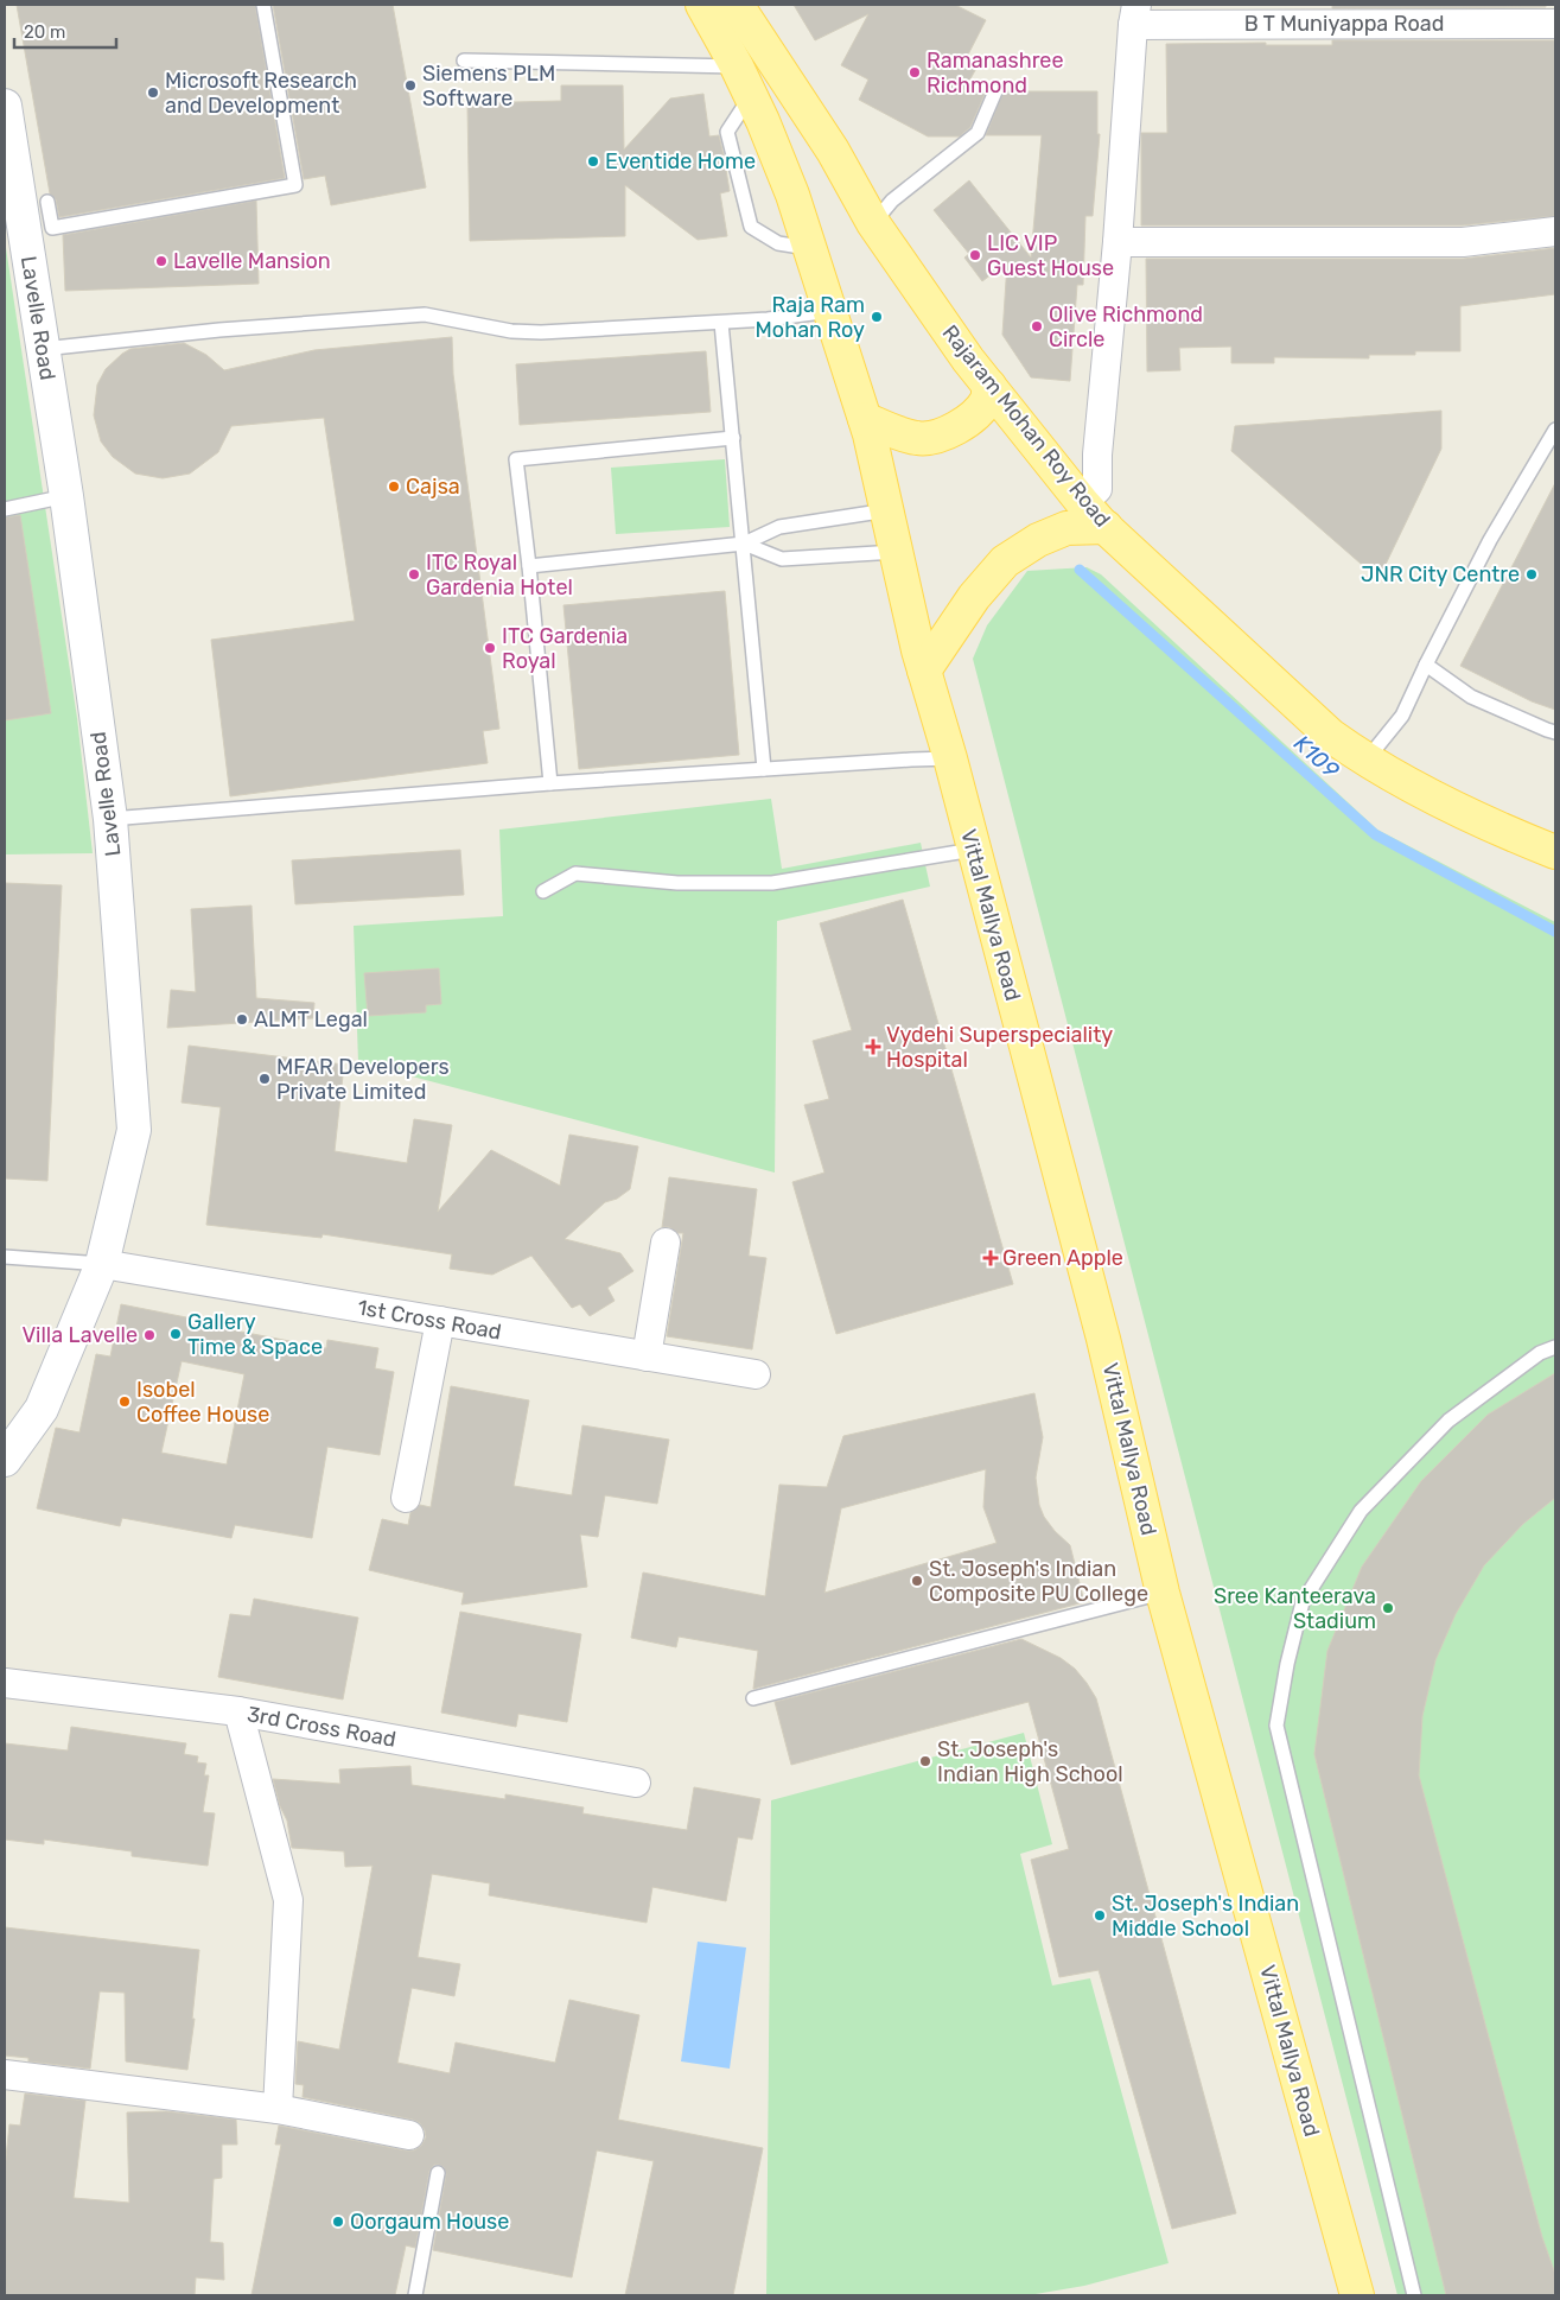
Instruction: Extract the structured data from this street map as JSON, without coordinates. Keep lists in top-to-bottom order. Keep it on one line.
{"streets":{"main road":["Rajaram Mohan Roy Road","Vittal Mallya Road"],"street":["B T Muniyappa Road","Lavelle Road","1st Cross Road","3rd Cross Road"]},"crossings":[["Lavelle Road","1st Cross Road"]],"water":["K109"],"places":{"other":["Ramanashree Richmond","Siemens PLM Software","Microsoft Research and Development","Eventide Home","LIC VIP Guest House","Lavelle Mansion","Raja Ram Mohan Roy","Olive Richmond Circle","Cajsa","ITC Royal Gardenia Hotel","JNR City Centre","ITC Gardenia Royal","ALMT Legal","MFAR Developers Private Limited","Gallery Time & Space","Villa Lavelle","Isobel Coffee House","St. Joseph's Indian Composite PU College","Sree Kanteerava Stadium","St. Joseph's Indian High School","St. Joseph's Indian Middle School","Oorgaum House"],"health":["Vydehi Superspeciality Hospital","Green Apple"]},"scale_bar":"20 m"}
